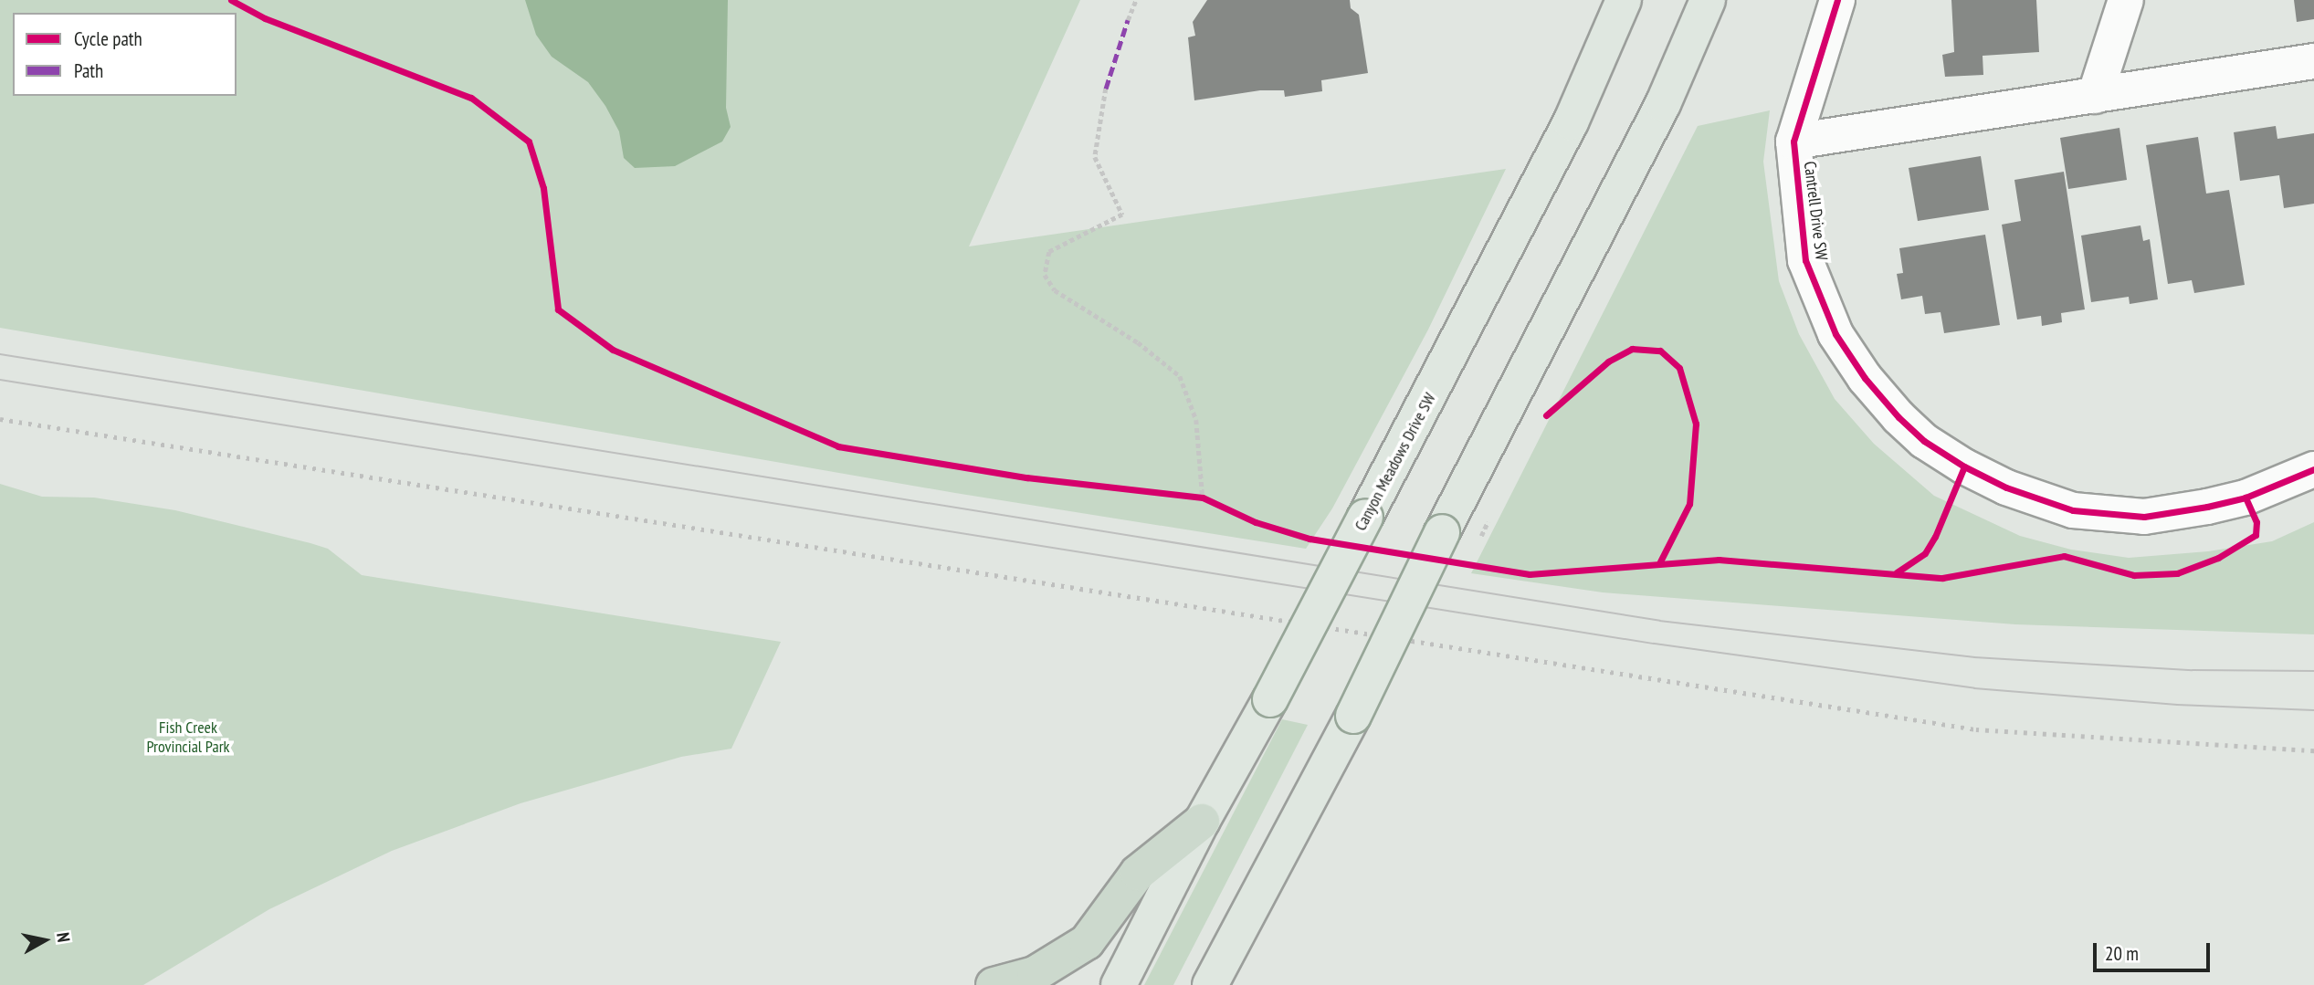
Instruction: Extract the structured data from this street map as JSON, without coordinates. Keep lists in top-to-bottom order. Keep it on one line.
{"streets":{"main road":["Canyon Meadows Drive SW"],"street":["Cantrell Drive SW"]},"parks":["Fish Creek Provincial Park"],"legend":["Cycle path","Path"],"scale_bar":"20 m","north":"right"}
